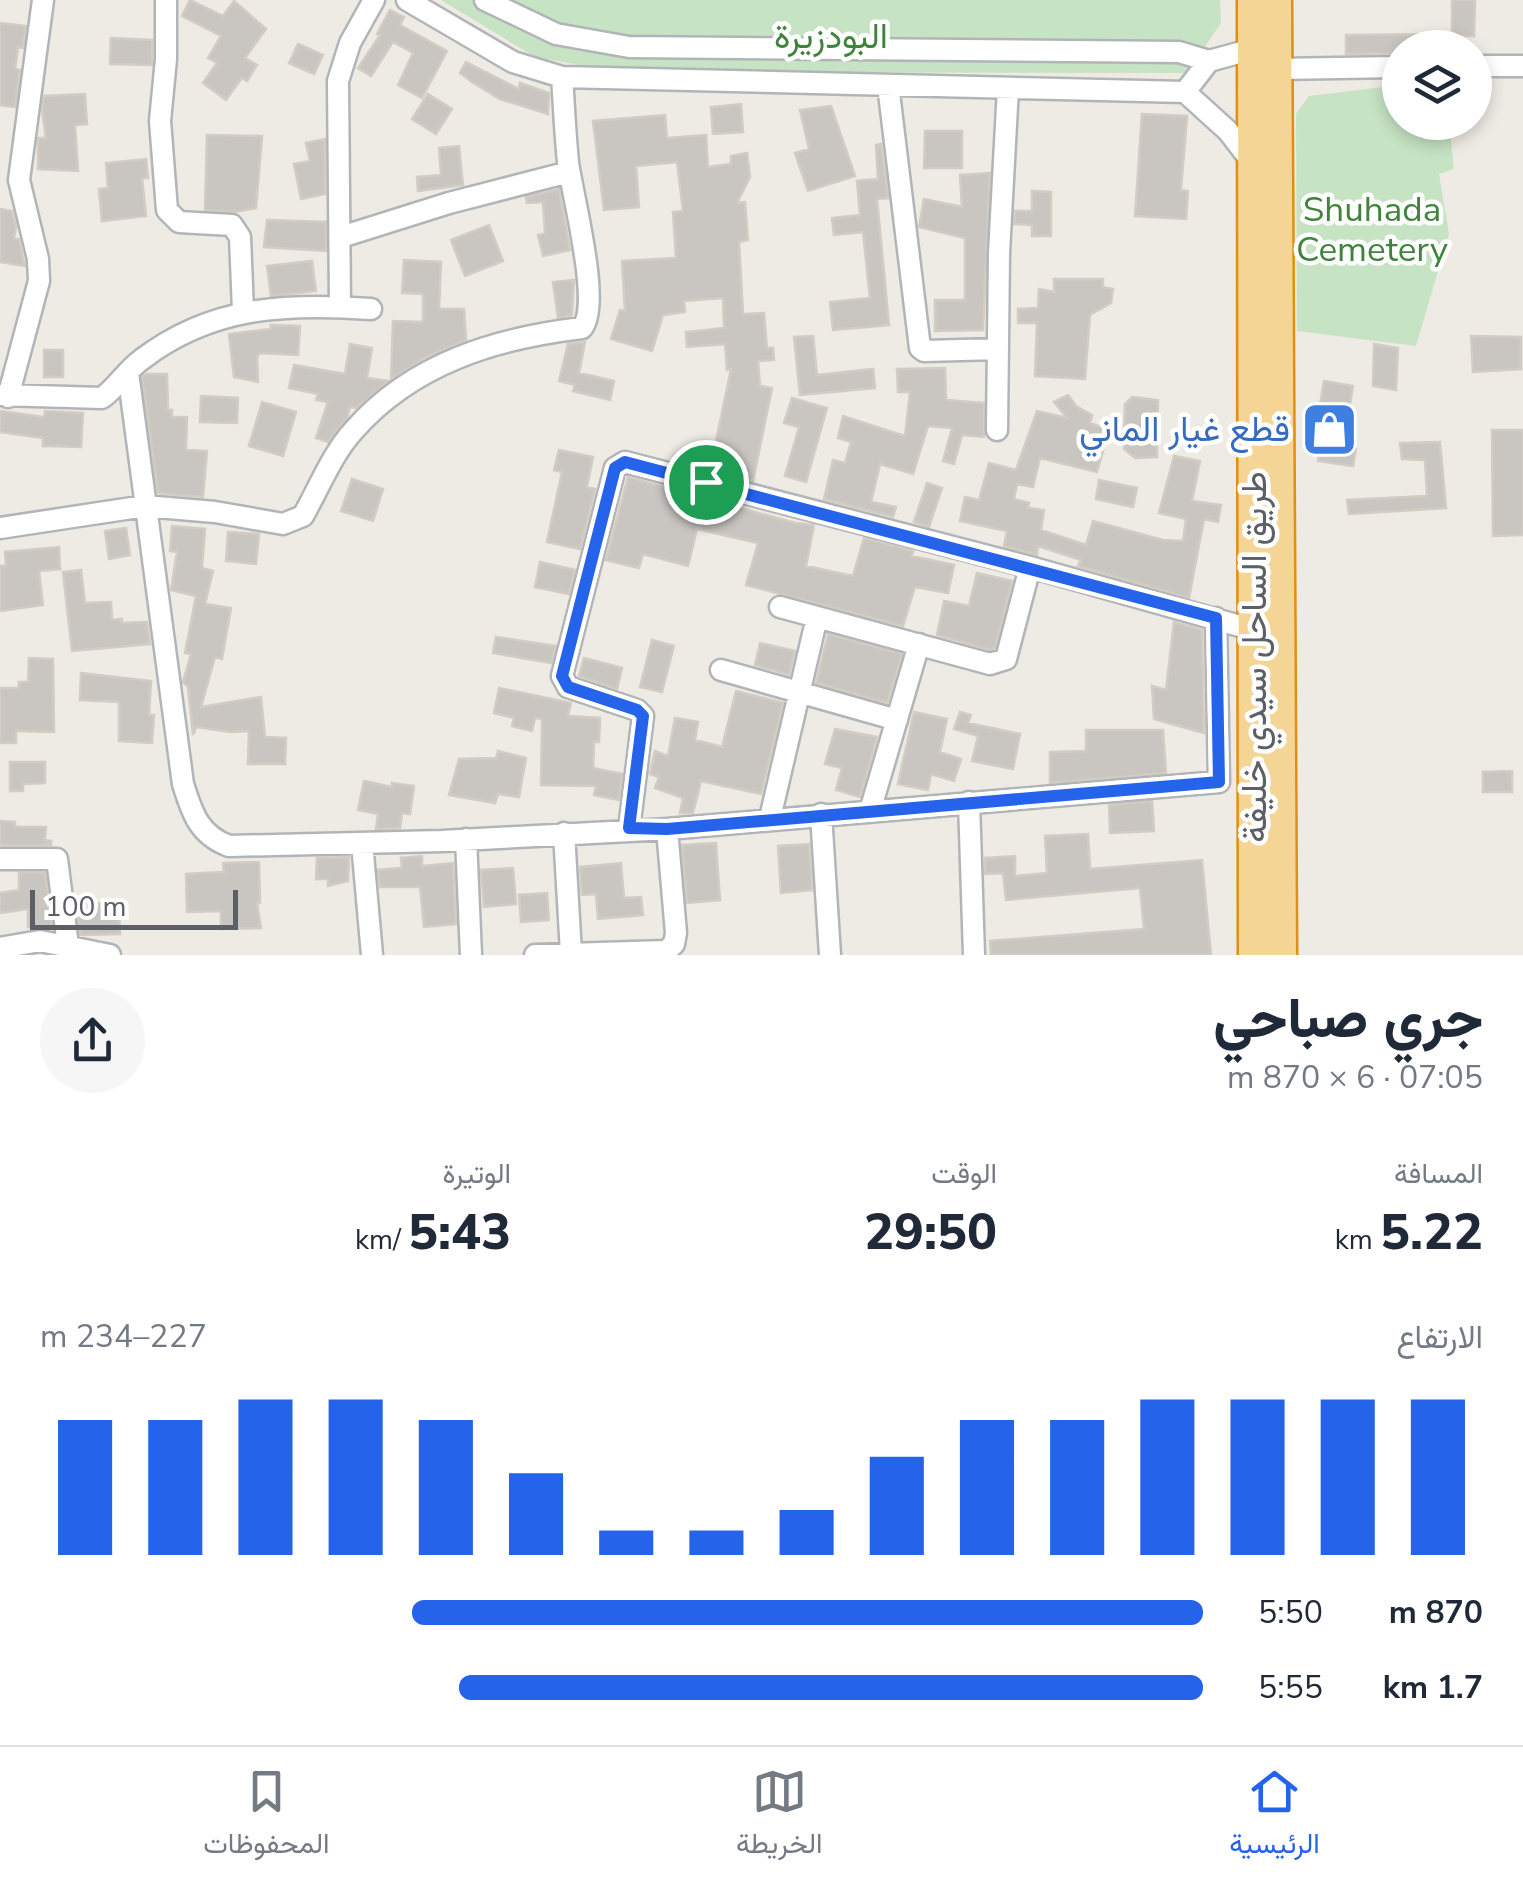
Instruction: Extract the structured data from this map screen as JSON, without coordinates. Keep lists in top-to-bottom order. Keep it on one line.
{"streets":{"highway":["طريق الساحل سيدي خليفة"]},"parks":["البودزيرة","Shuhada Cemetery"],"places":{"shop":["قطع غيار الماني"]},"scale_bar":"100 m","page":{"scale":"100 m","heading":["جري صباحي","07:05 · 6 × 870 m"],"stats":[["المسافة","5.22 km"],["الوقت","29:50"],["الوتيرة","5:43 /km"]],"chart":["الارتفاع","227–234 m"],"list":[{"name":"870 m","note":"5:50"},{"name":"1.7 km","note":"5:55"}],"tabs":["الرئيسية","الخريطة","المحفوظات"]}}
